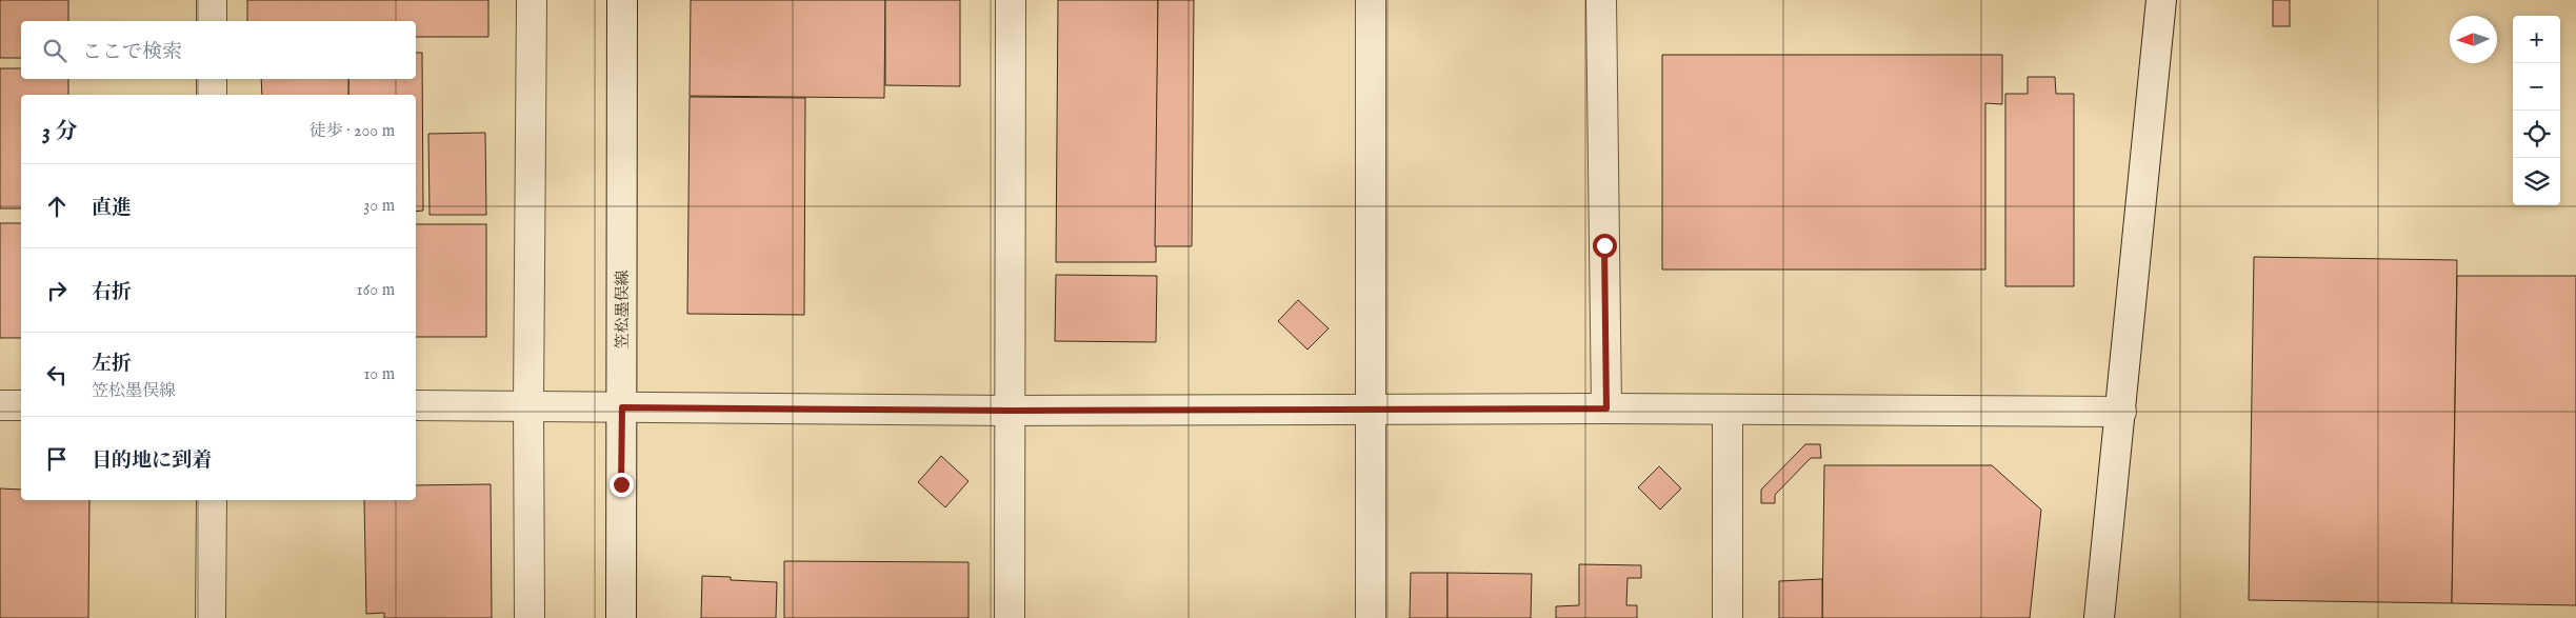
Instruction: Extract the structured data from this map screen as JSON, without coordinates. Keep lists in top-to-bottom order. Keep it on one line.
{"streets":{"street":["笠松墨俣線"]},"north":"left","page":{"map_buttons":["+","−"],"search":"ここで検索","heading":["3 分","徒歩 · 200 m"],"list":[["直進","30 m"],["右折","160 m"],["左折","笠松墨俣線","10 m"],"目的地に到着"]}}
